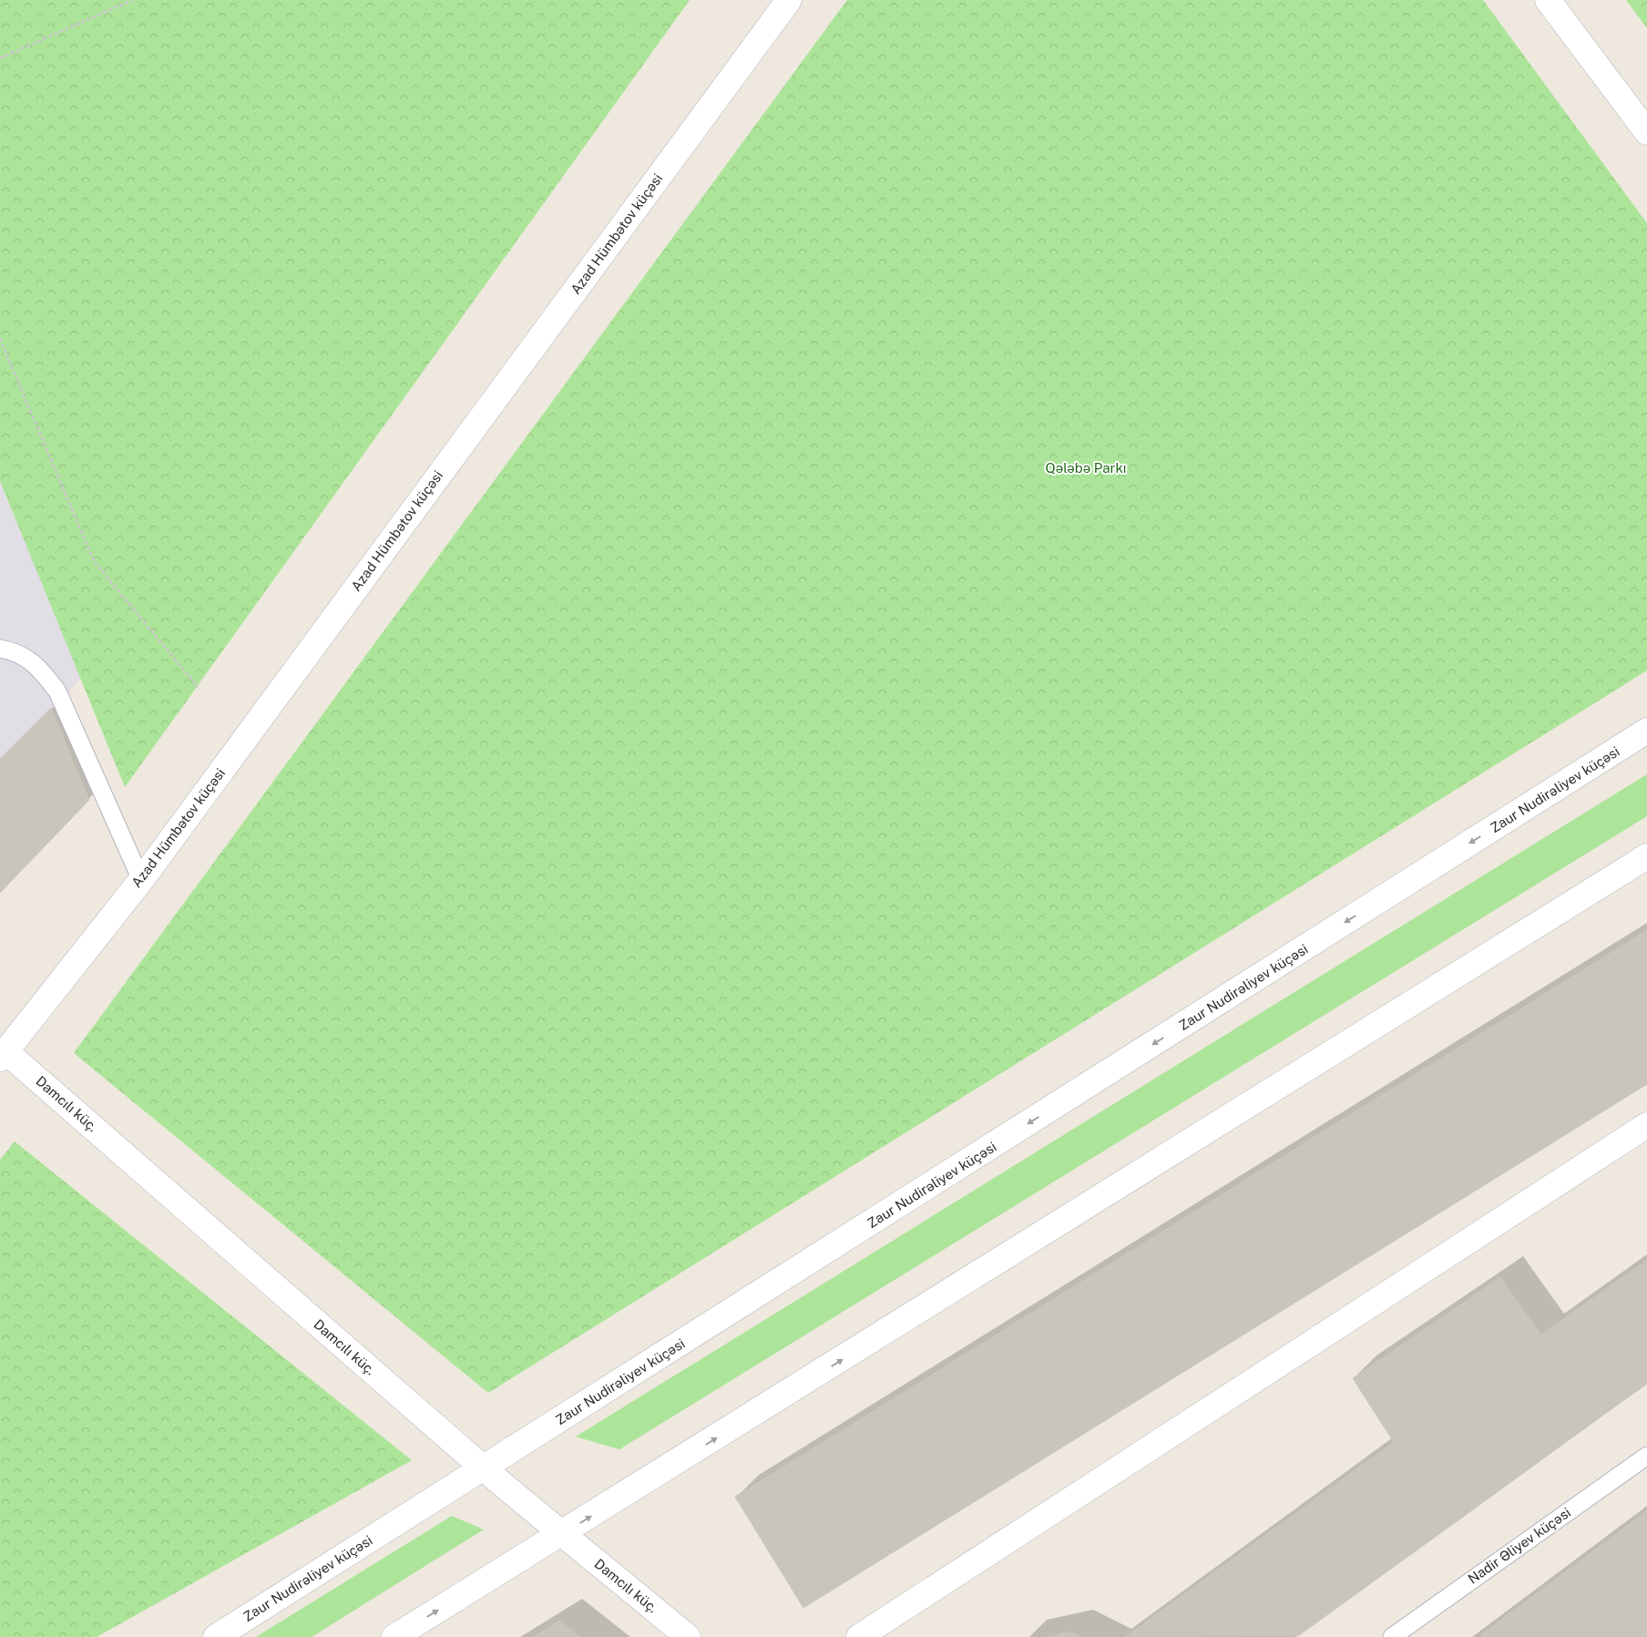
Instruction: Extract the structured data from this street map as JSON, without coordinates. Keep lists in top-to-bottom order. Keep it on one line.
{"streets":{"street":["Azad Hümbətov küçəsi","Zaur Nudirəliyev küçəsi","Damcılı küç."],"lane":["Nadir Əliyev küçəsi"]},"crossings":[["Azad Hümbətov küçəsi","Damcılı küç."],["Zaur Nudirəliyev küçəsi","Damcılı küç."]],"parks":["Qələbə Parkı"]}
